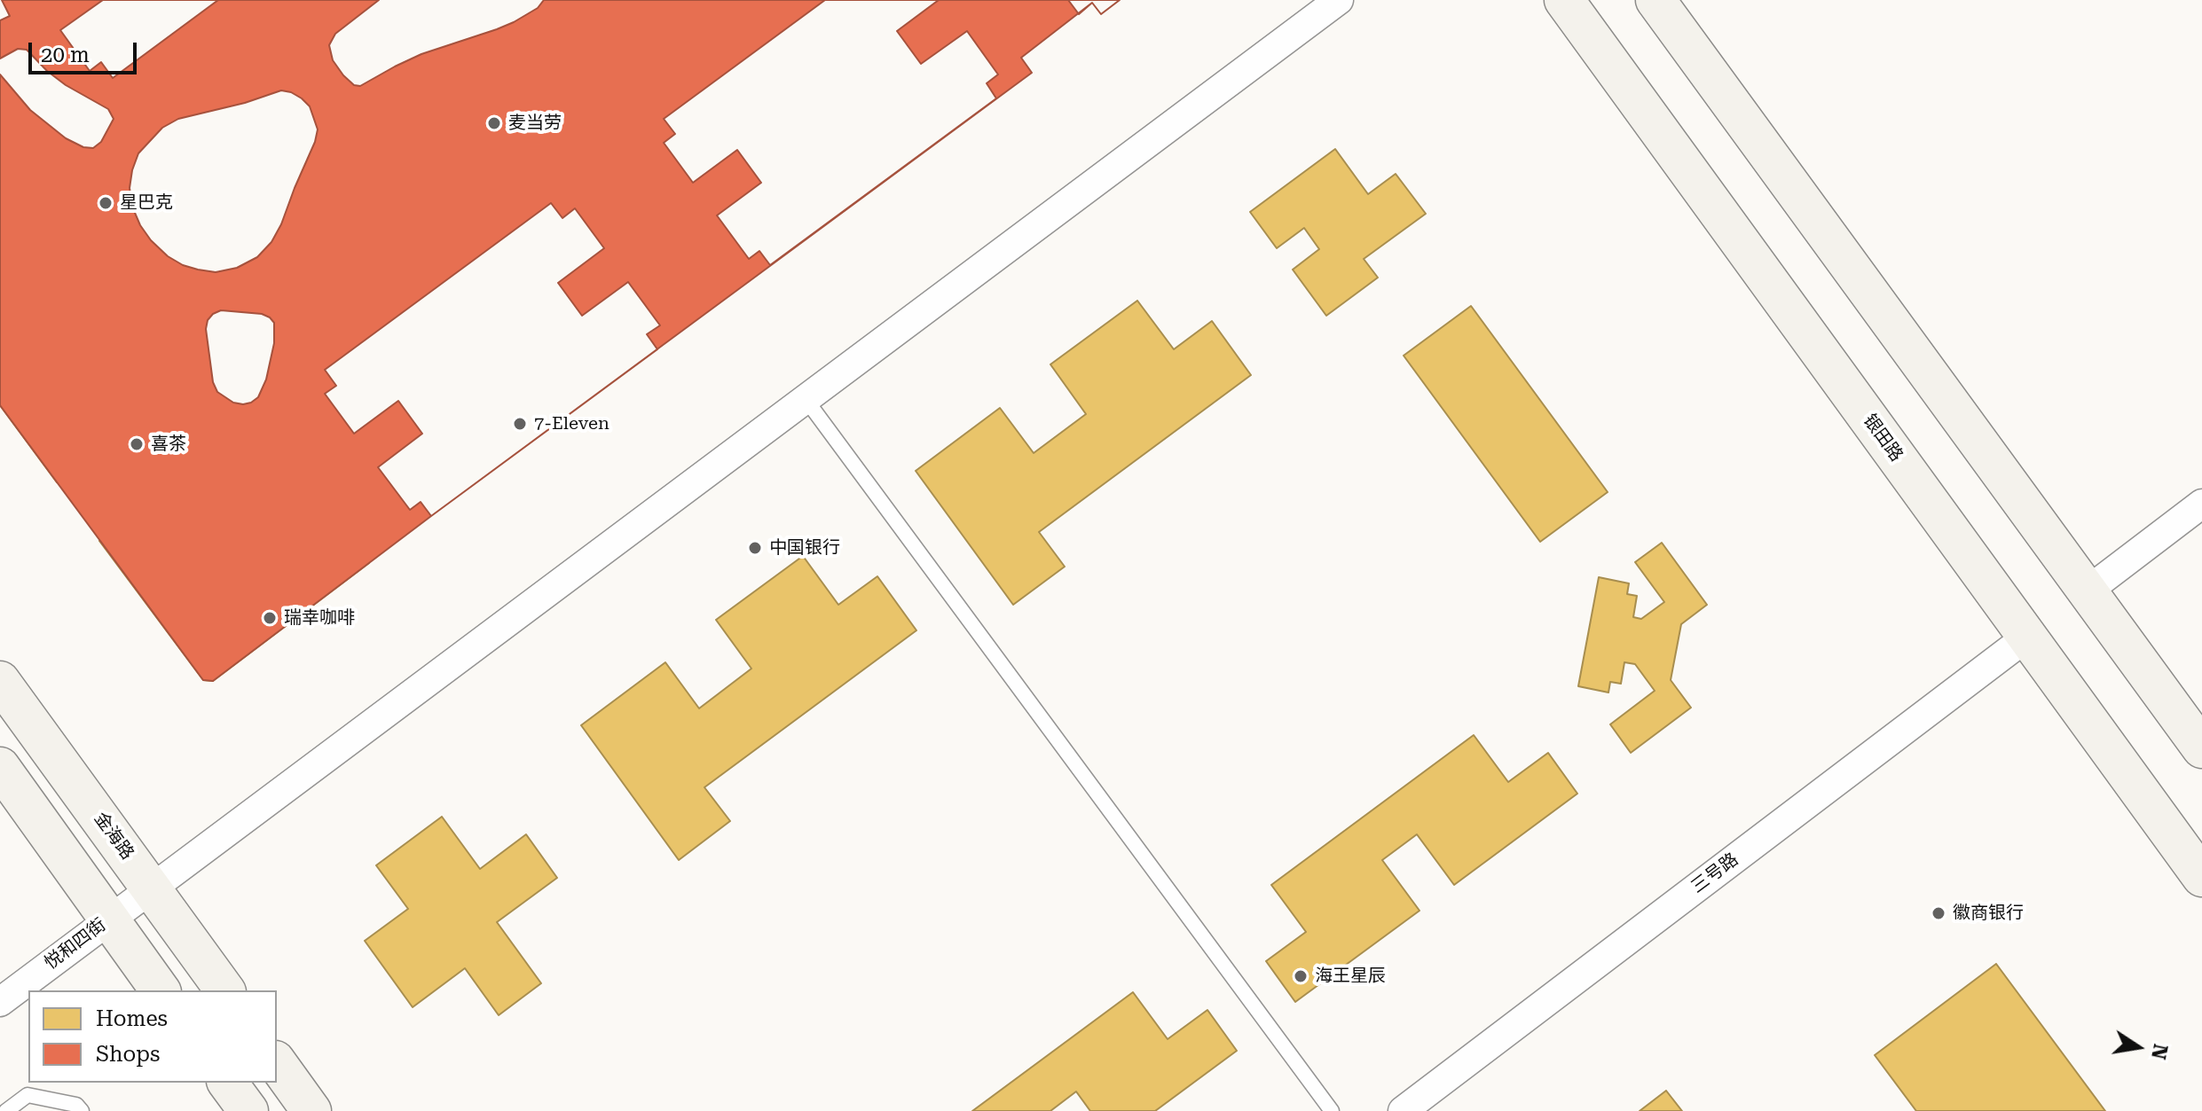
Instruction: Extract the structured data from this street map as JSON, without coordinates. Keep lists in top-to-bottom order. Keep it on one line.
{"streets":{"street":["银田路","金海路","三号路","悦和四街"]},"crossings":[["银田路","三号路"],["金海路","悦和四街"]],"places":["麦当劳","星巴克","7-Eleven","喜茶","中国银行","瑞幸咖啡","徽商银行","海王星辰"],"legend":["Homes","Shops"],"scale_bar":"20 m","north":"right"}
